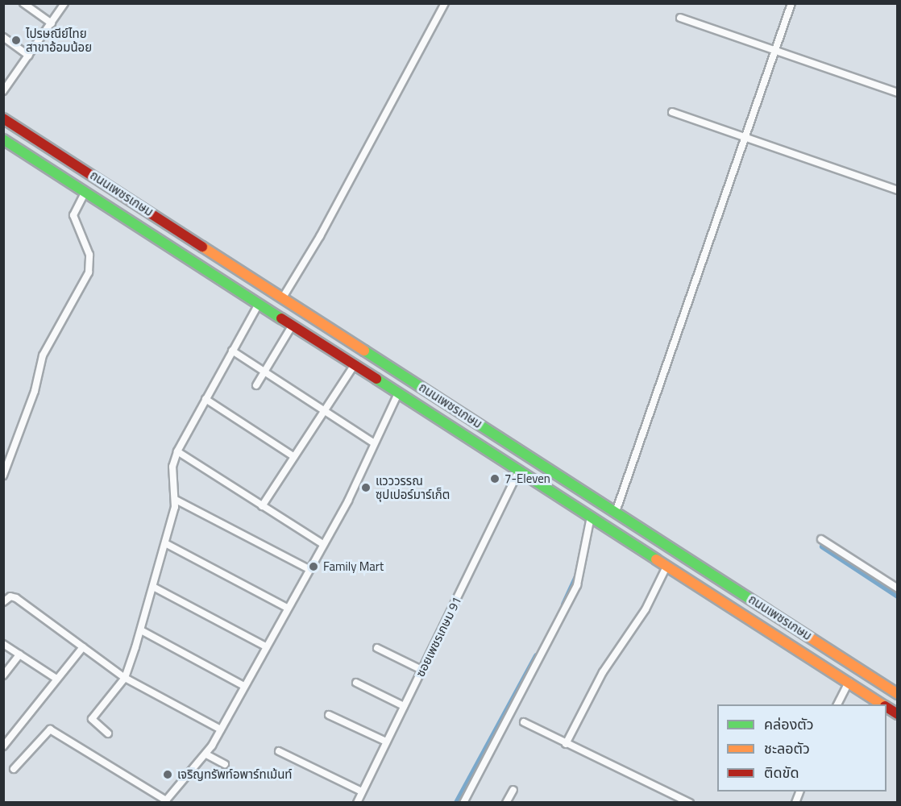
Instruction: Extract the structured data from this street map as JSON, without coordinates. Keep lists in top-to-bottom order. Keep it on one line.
{"streets":{"main road":["ถนนเพชรเกษม"],"street":["ซอยเพชรเกษม 91"]},"crossings":[["ถนนเพชรเกษม","ซอยเพชรเกษม 91"]],"places":["ไปรษณีย์ไทย สาขาอ้อมน้อย","7-Eleven","แวววรรณ ซุปเปอร์มาร์เก็ต","Family Mart","เจริญทรัพท์อพาร์ทเม้นท์"],"legend":["คล่องตัว","ชะลอตัว","ติดขัด"]}
